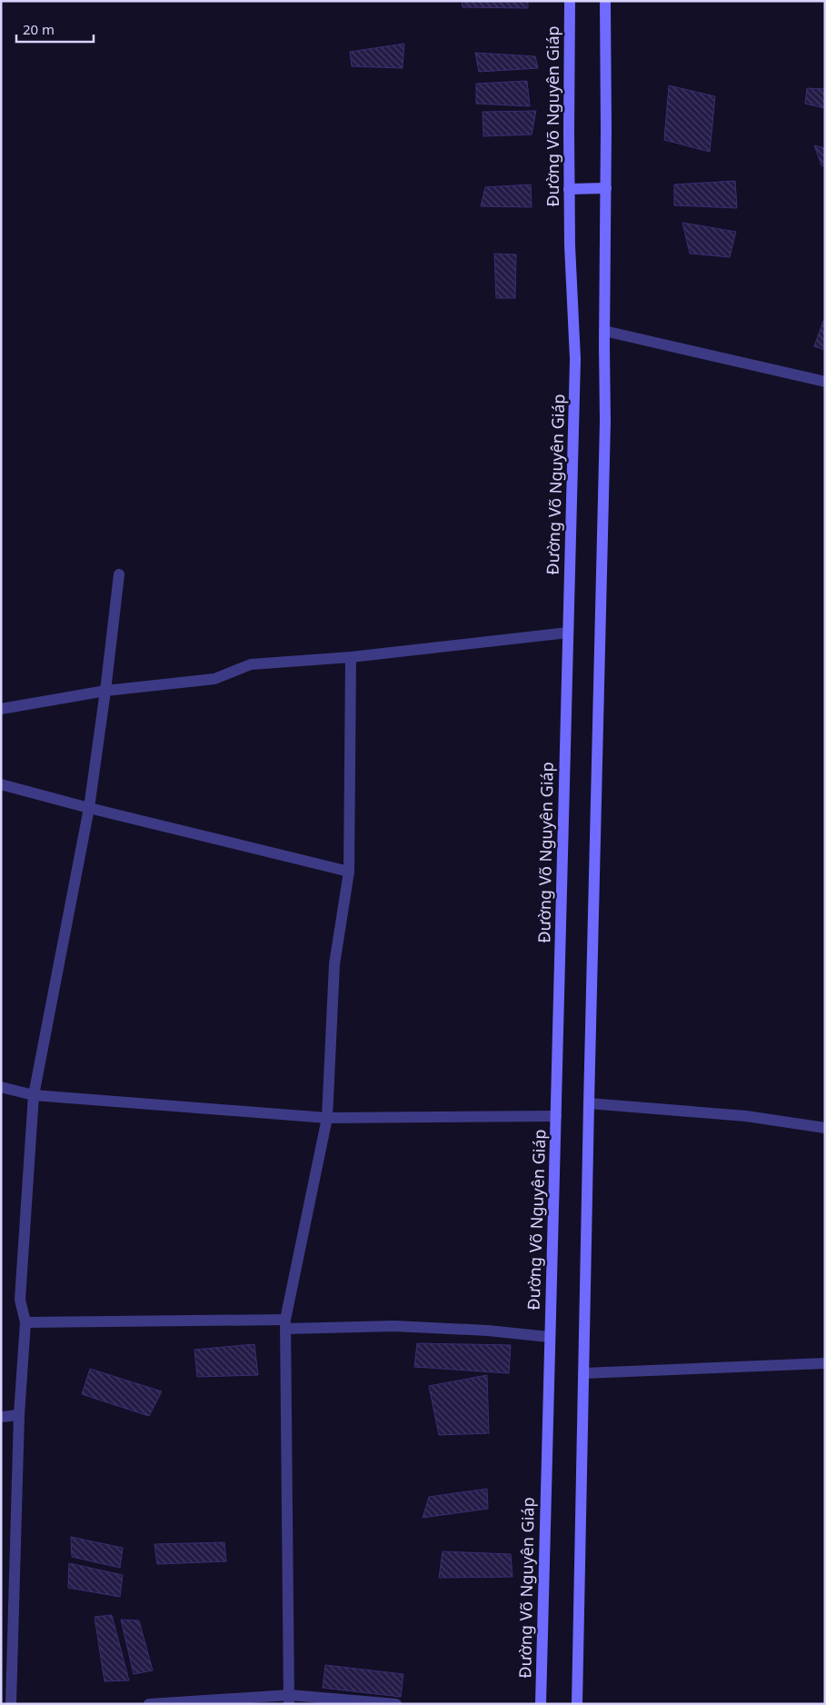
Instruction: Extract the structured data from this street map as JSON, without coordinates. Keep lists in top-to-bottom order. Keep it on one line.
{"streets":{"main road":["Đường Võ Nguyên Giáp"]},"scale_bar":"20 m"}
